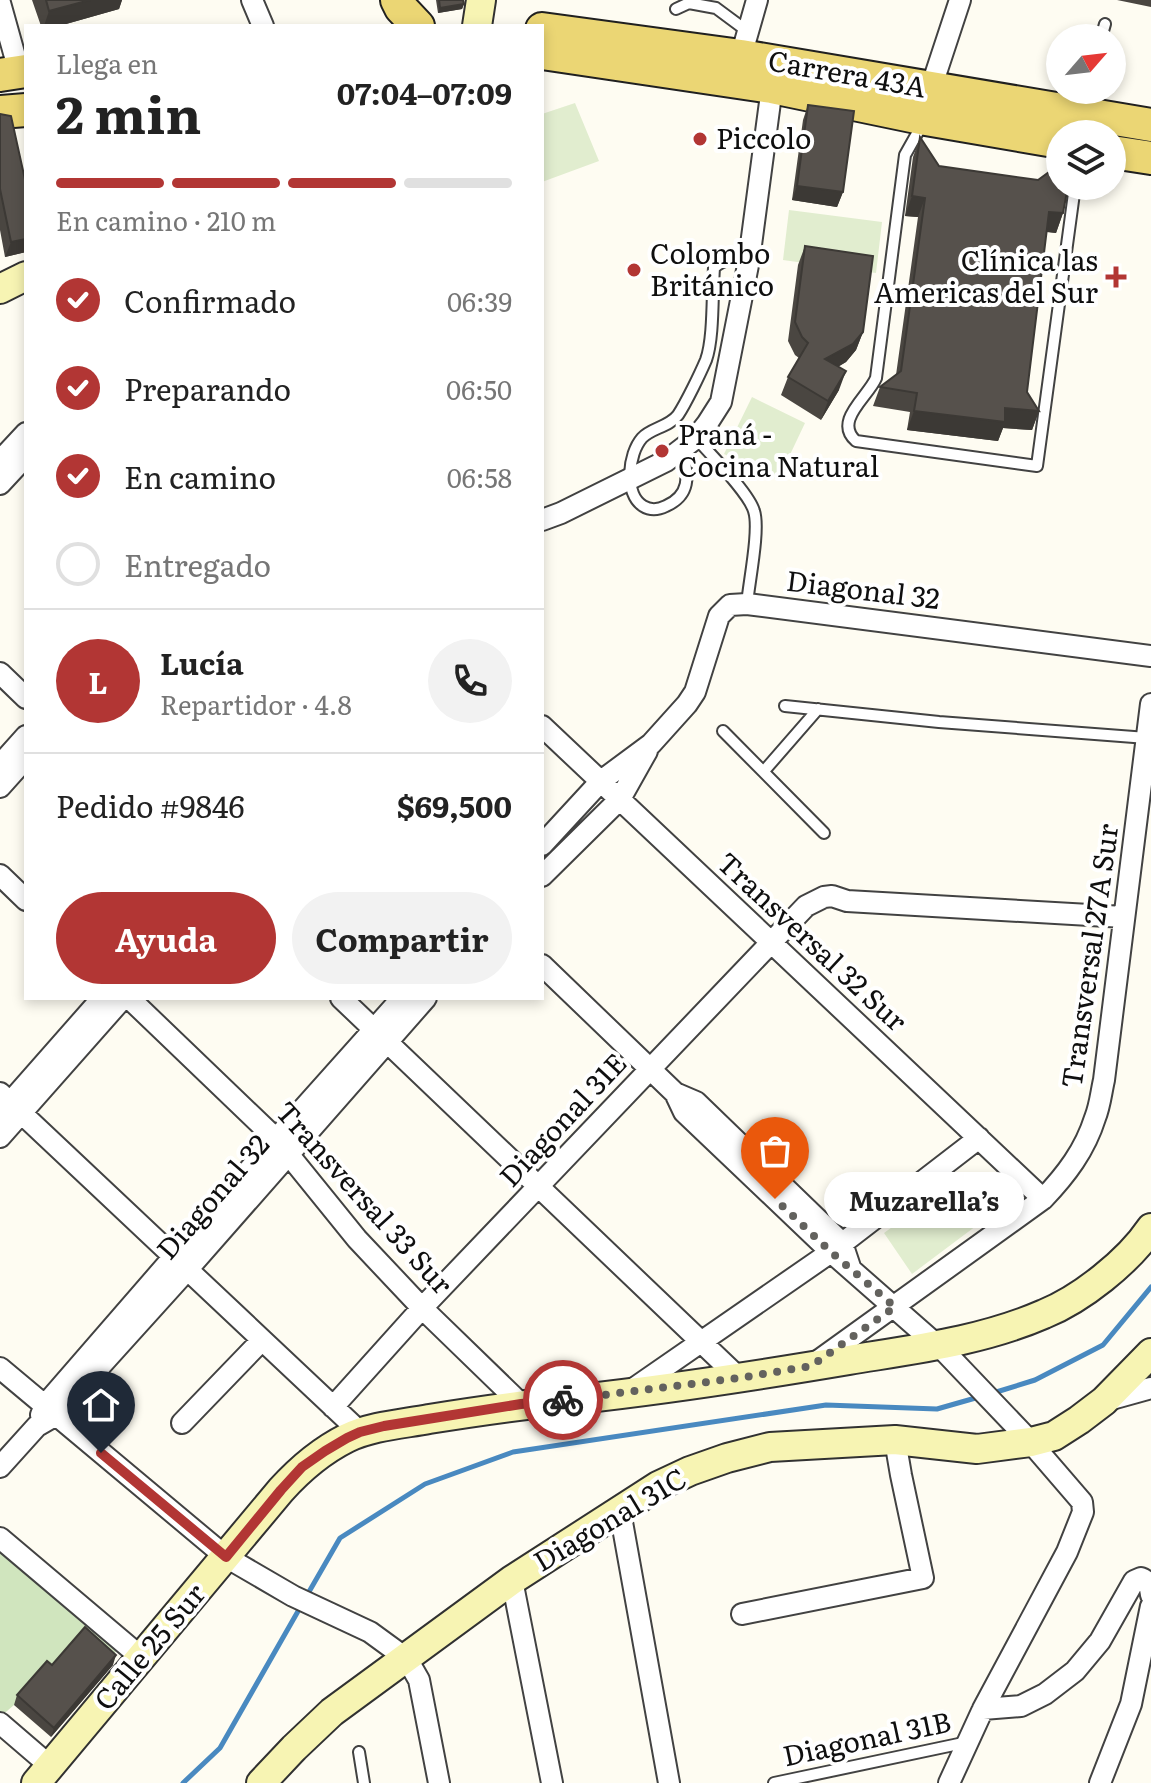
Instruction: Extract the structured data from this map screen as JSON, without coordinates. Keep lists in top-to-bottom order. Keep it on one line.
{"streets":{"main road":["Carrera 43A","Diagonal 31C","Calle 25 Sur"],"street":["Diagonal 32","Transversal 32 Sur","Transversal 27A Sur","Diagonal 31E","Transversal 33 Sur"],"lane":["Diagonal 31B"]},"crossings":[["Diagonal 32","Transversal 32 Sur"],["Diagonal 32","Transversal 33 Sur"],["Transversal 32 Sur","Transversal 27A Sur"],["Transversal 32 Sur","Diagonal 31E"],["Transversal 27A Sur","Diagonal 31E"],["Diagonal 31E","Transversal 33 Sur"],["Diagonal 31E","Calle 25 Sur"],["Transversal 33 Sur","Calle 25 Sur"]],"places":{"other":["Piccolo","Colombo Británico","Praná - Cocina Natural","Muzarella’s"],"health":["Clínica las Americas del Sur"]},"north":"top right","page":{"heading":["2 min","Llega en","07:04–07:09"],"panel":["Lucía","Repartidor · 4.8","Pedido #9846","$69,500"],"bar":"En camino · 210 m","list":[["Confirmado","06:39"],["Preparando","06:50"],["En camino","06:58"],"Entregado"],"round":"L","buttons":["Ayuda","Compartir"],"bubble":"Muzarella’s"}}
